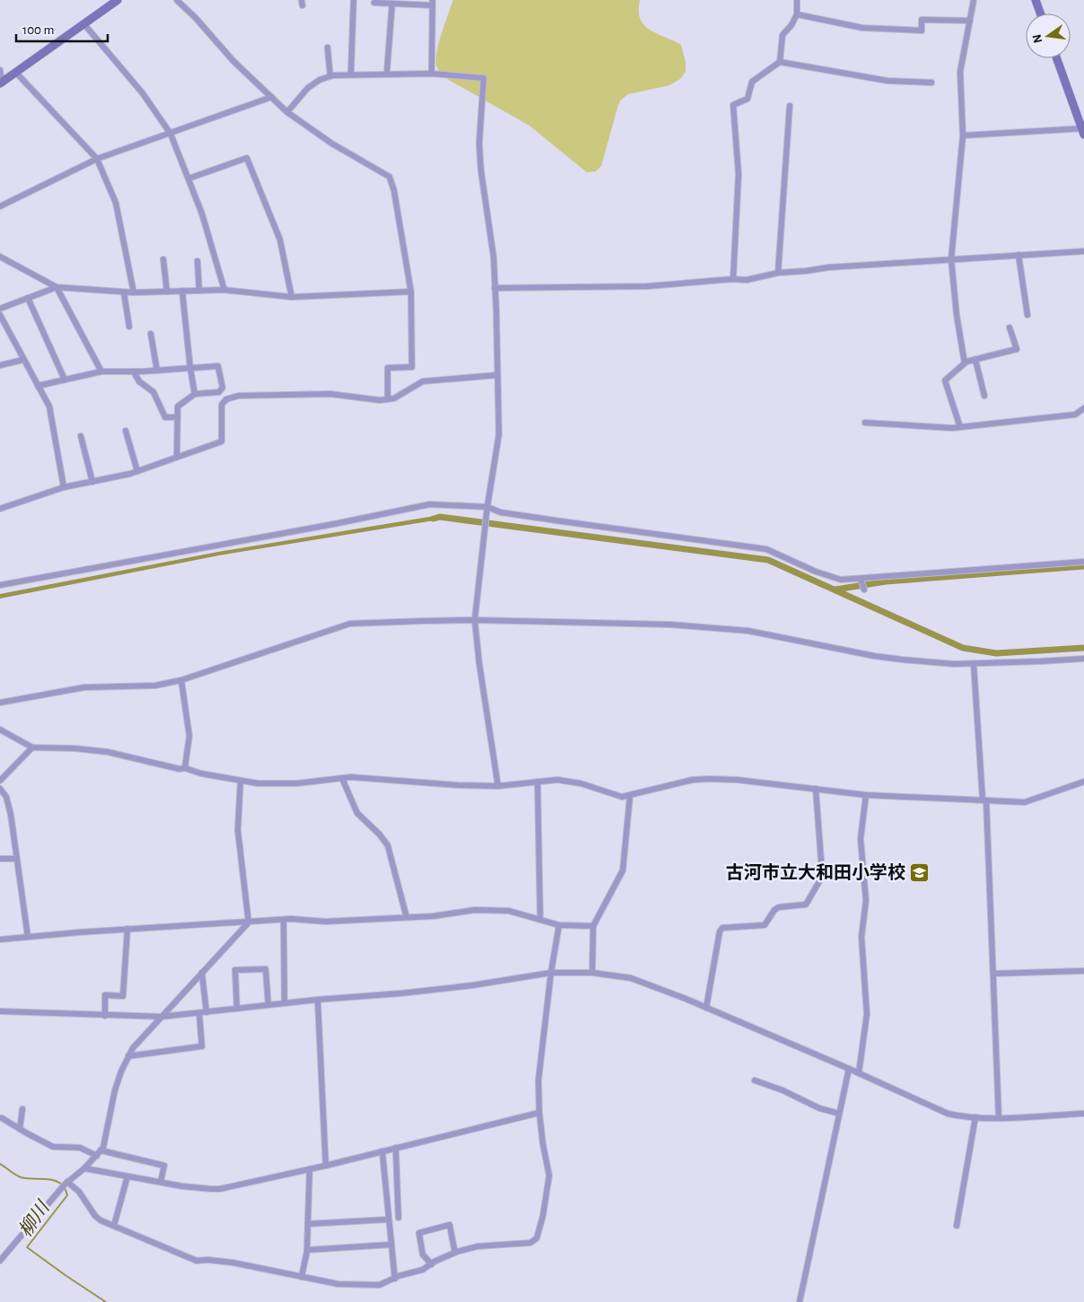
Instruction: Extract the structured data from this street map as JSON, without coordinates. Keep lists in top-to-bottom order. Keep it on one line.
{"water":["柳川"],"places":{"school or university":["古河市立大和田小学校"]},"scale_bar":"100 m","north":"left"}
